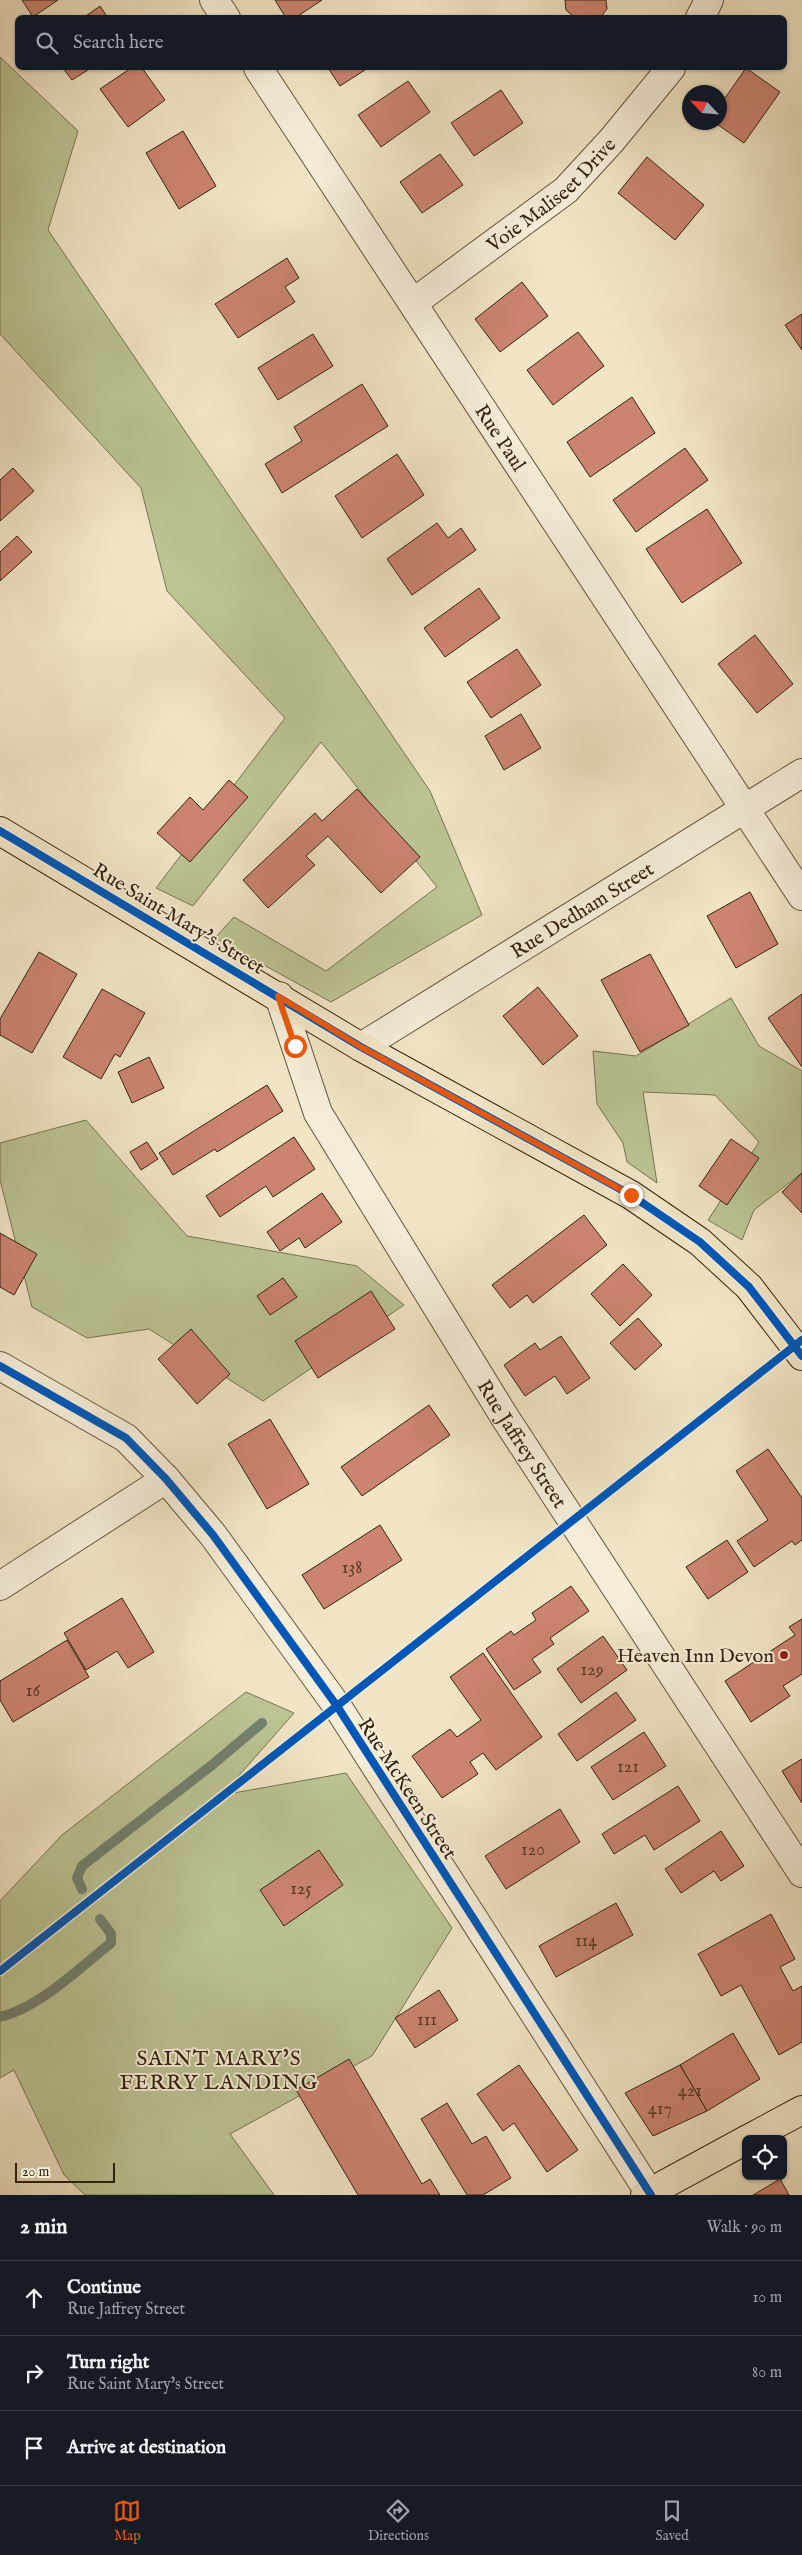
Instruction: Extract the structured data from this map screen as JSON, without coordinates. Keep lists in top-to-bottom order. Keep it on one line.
{"streets":{"main road":["Rue Saint Mary's Street"],"street":["Voie Maliseet Drive","Rue Paul","Rue Dedham Street","Rue Jaffrey Street","Rue McKeen Street"]},"crossings":[["Voie Maliseet Drive","Rue Paul"],["Rue Paul","Rue Dedham Street"],["Rue Dedham Street","Rue Saint Mary's Street"],["Rue Saint Mary's Street","Rue Jaffrey Street"]],"districts":["SAINT MARY'S FERRY LANDING"],"places":["Heaven Inn Devon"],"house_numbers":["138","129","16","121","120","125","114","111","421","417"],"scale_bar":"20 m","north":"top left","page":{"search":"Search here","scale":"20 m","heading":["2 min","Walk · 90 m"],"list":[["Continue","Rue Jaffrey Street","10 m"],["Turn right","Rue Saint Mary's Street","80 m"],"Arrive at destination"],"nav":["Map","Directions","Saved"]}}
